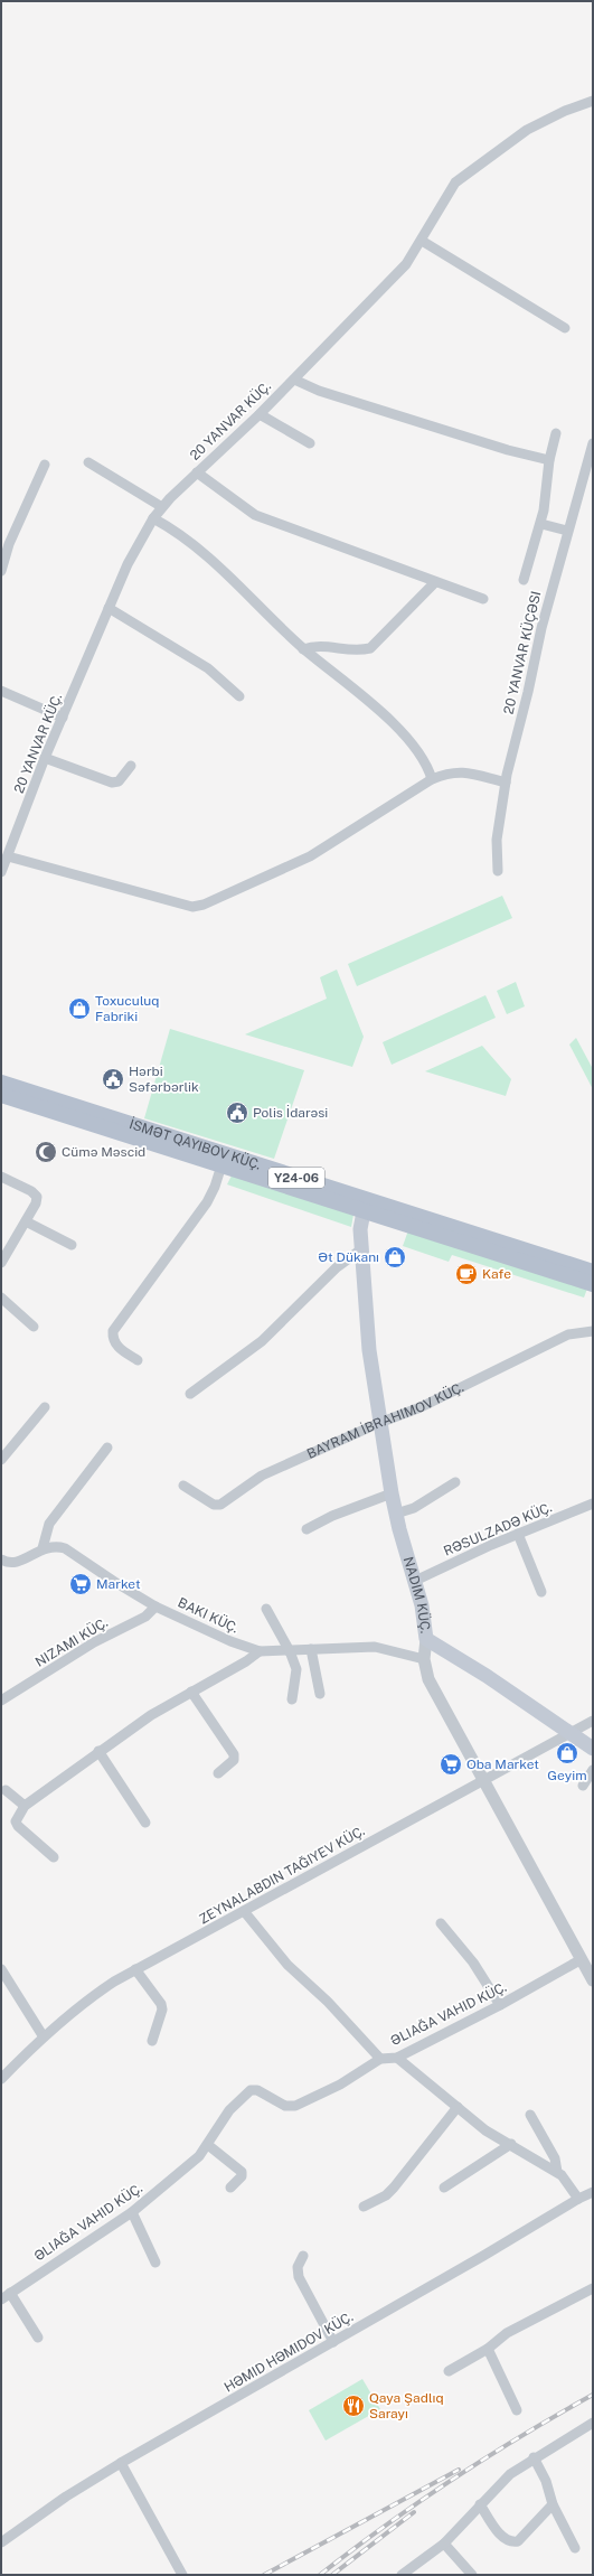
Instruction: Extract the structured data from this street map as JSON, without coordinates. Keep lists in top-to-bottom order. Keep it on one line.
{"streets":{"main road":["Y24-06","NADIM KÜÇ."],"street":["20 YANVAR KÜÇ.","20 YANVAR KÜÇƏSI","BAYRAM İBRAHIMOV KÜÇ.","RƏSULZADƏ KÜÇ.","NIZAMI KÜÇ.","ƏLIAĞA VAHID KÜÇ.","HƏMID HƏMIDOV KÜÇ."]},"crossings":[["Y24-06","NADIM KÜÇ."],["BAYRAM İBRAHIMOV KÜÇ.","NADIM KÜÇ."],["RƏSULZADƏ KÜÇ.","NADIM KÜÇ."],["NADIM KÜÇ.","ƏLIAĞA VAHID KÜÇ."]],"places":{"shop":["Toxuculuq Fabriki","Ət Dükanı","Geyim"],"public building":["Hərbi Səfərbərlik","Polis İdarəsi"],"mosque":["Cümə Məscid"],"cafe":["Kafe"],"supermarket":["Market","Oba Market"],"restaurant":["Qaya Şadlıq Sarayı"]}}
